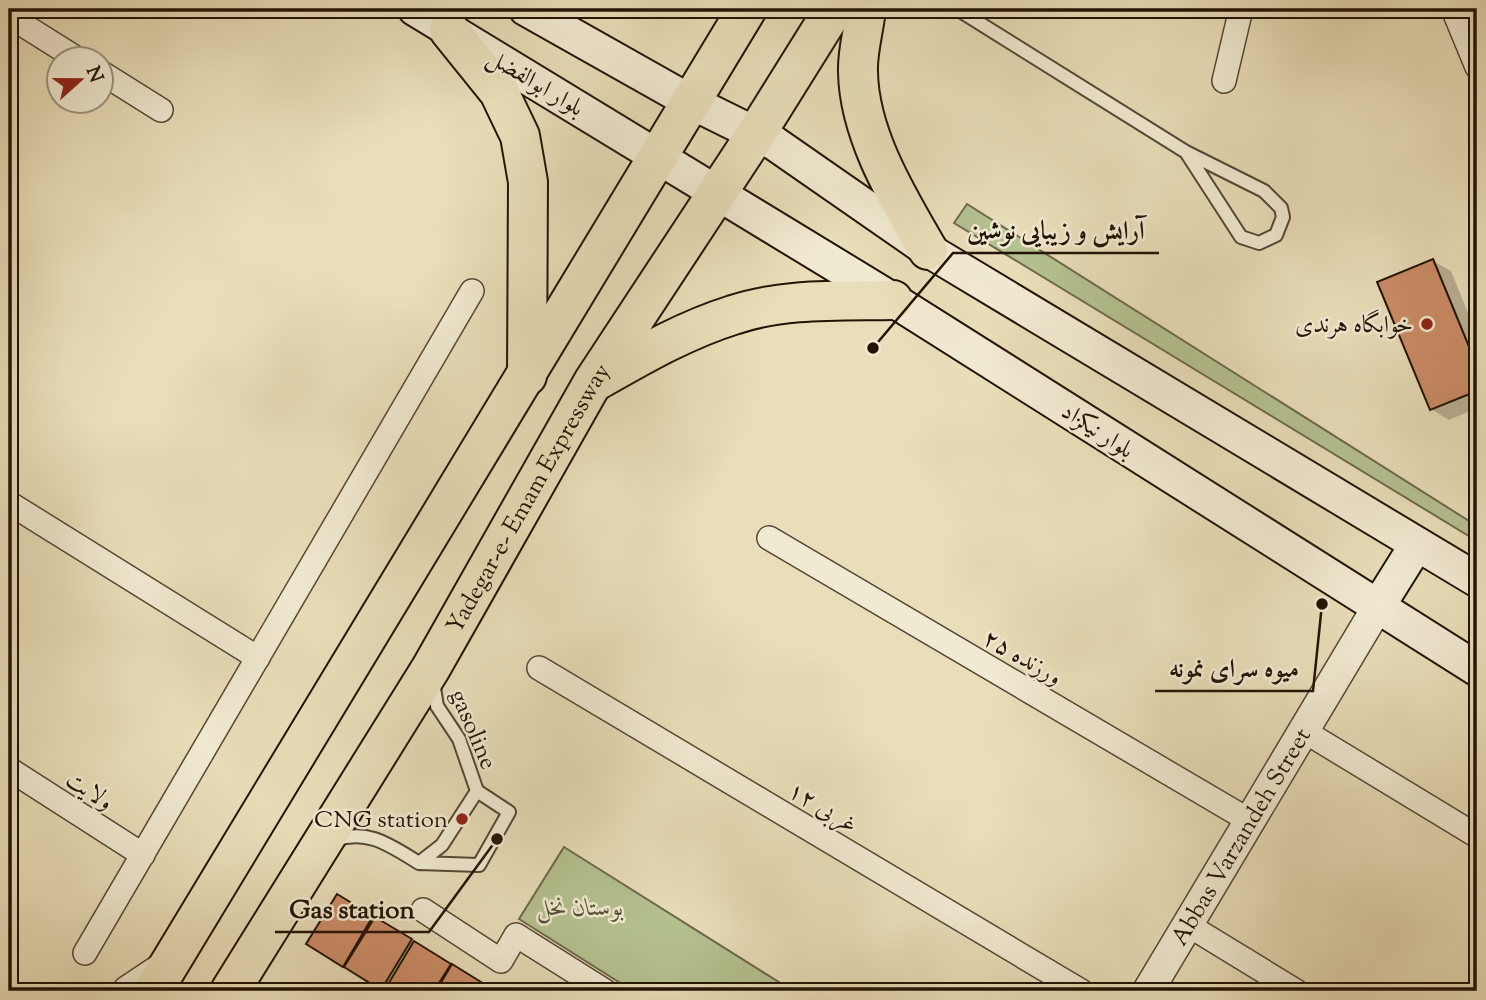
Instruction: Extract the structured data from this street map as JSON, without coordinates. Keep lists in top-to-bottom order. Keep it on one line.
{"streets":{"highway":["Yadegar-e- Emam Expressway"],"main road":["بلوار ابوالفضل","بلوار نیکزاد"],"street":["ورزنده ۲۵","ولایت","غربی ۱۲","Abbas Varzandeh Street"],"lane":["gasoline"]},"crossings":[["بلوار ابوالفضل","بلوار نیکزاد"],["بلوار ابوالفضل","Yadegar-e- Emam Expressway"],["بلوار نیکزاد","Yadegar-e- Emam Expressway"],["بلوار نیکزاد","Abbas Varzandeh Street"],["Yadegar-e- Emam Expressway","gasoline"],["ورزنده ۲۵","Abbas Varzandeh Street"]],"parks":["بوستان نخل"],"places":["خوابگاه هرندی","آرایش و زیبایی نوشین","میوه سرای نمونه","CNG station","Gas station"],"north":"right"}
